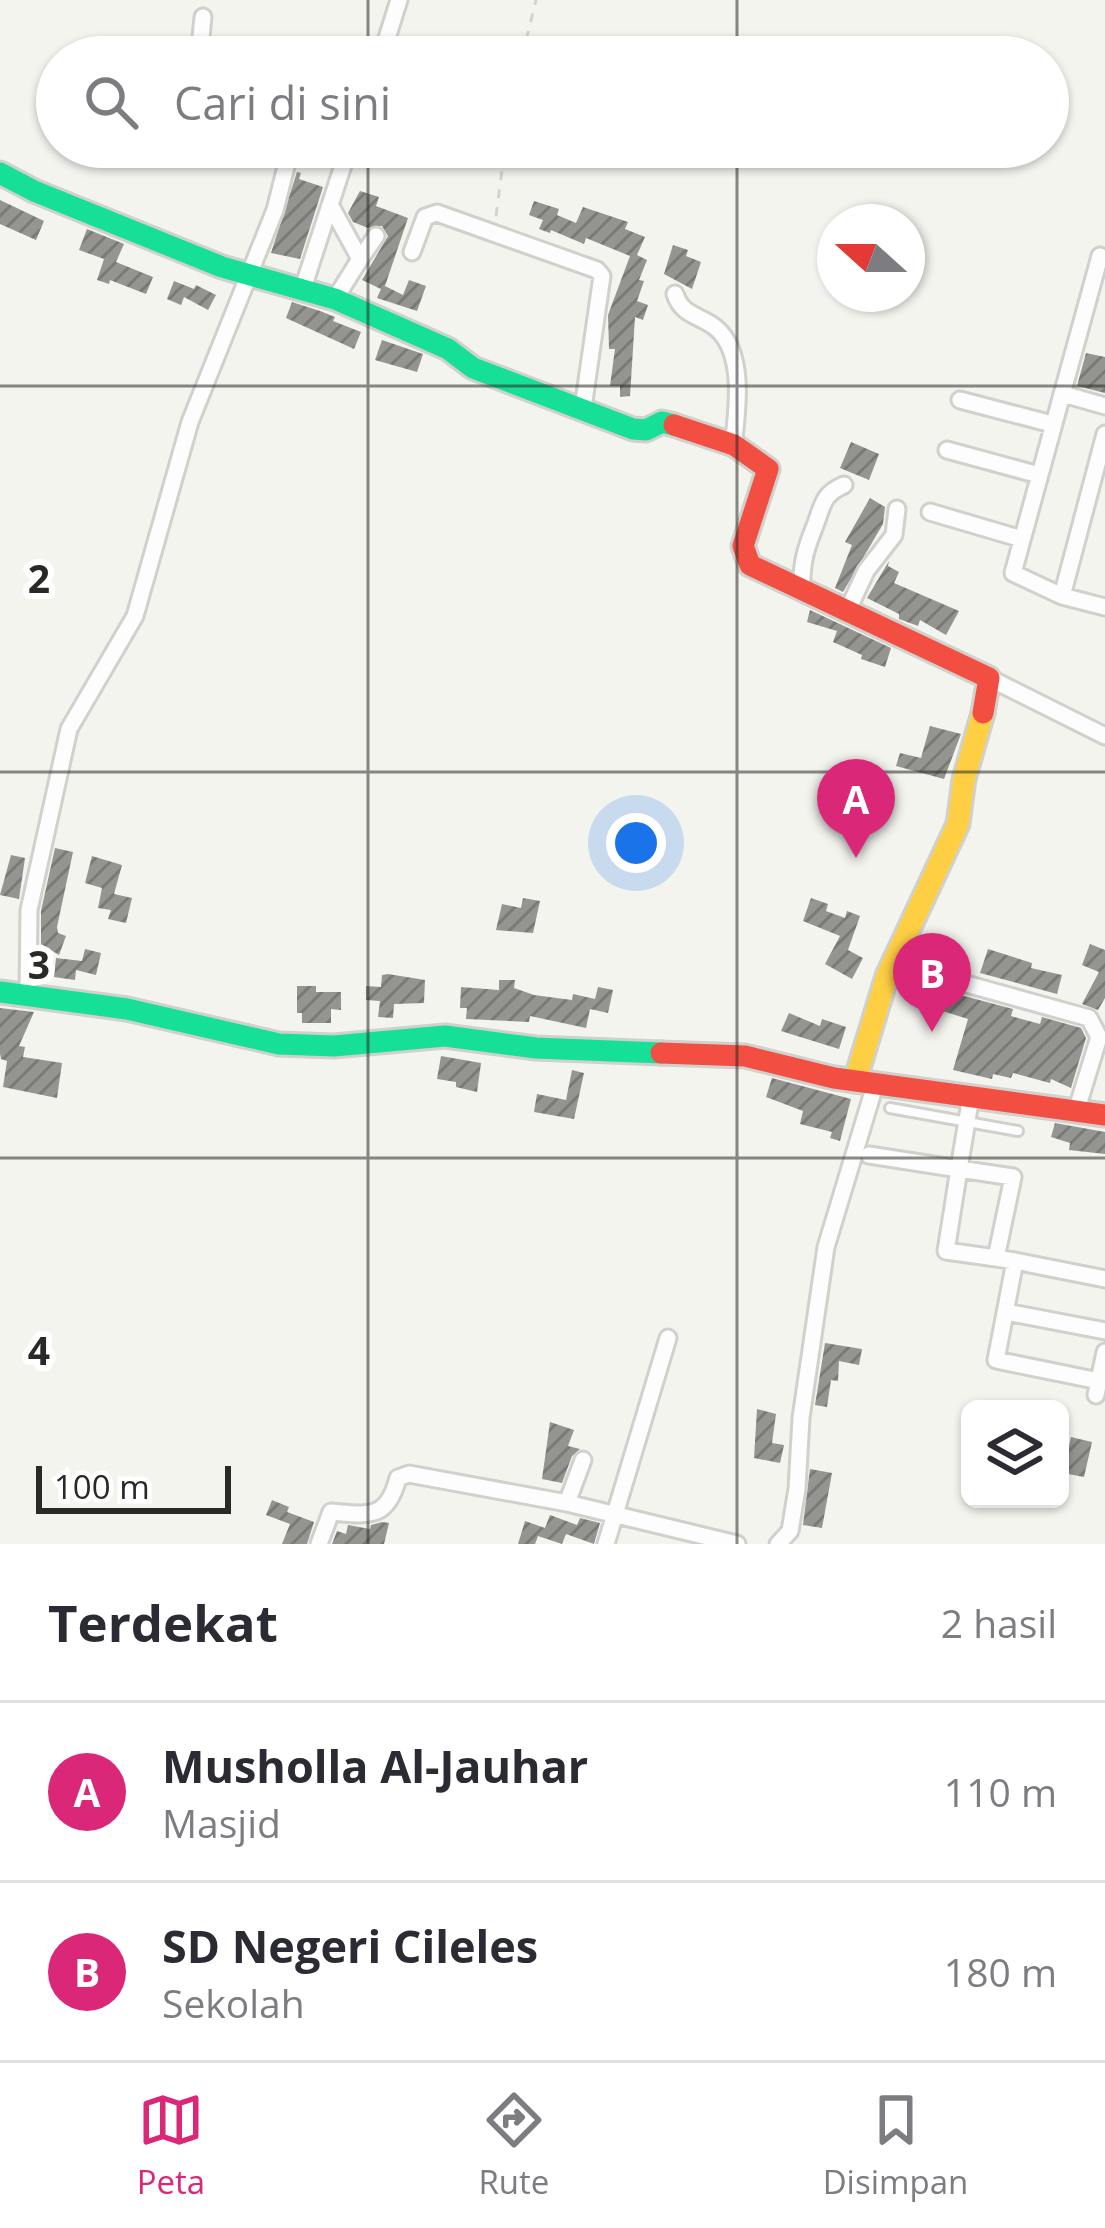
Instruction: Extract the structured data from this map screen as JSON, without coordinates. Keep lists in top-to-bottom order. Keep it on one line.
{"scale_bar":"100 m","north":"left","page":{"search":"Cari di sini","pins":["A","B"],"scale":"100 m","heading":["Terdekat","2 hasil"],"list":[{"mark":"A","name":"Musholla Al-Jauhar","note":"Masjid","value":"110 m"},{"mark":"B","name":"SD Negeri Cileles","note":"Sekolah","value":"180 m"}],"nav":["Peta","Rute","Disimpan"]},"grid":{"rows":["2","3","4"]}}
